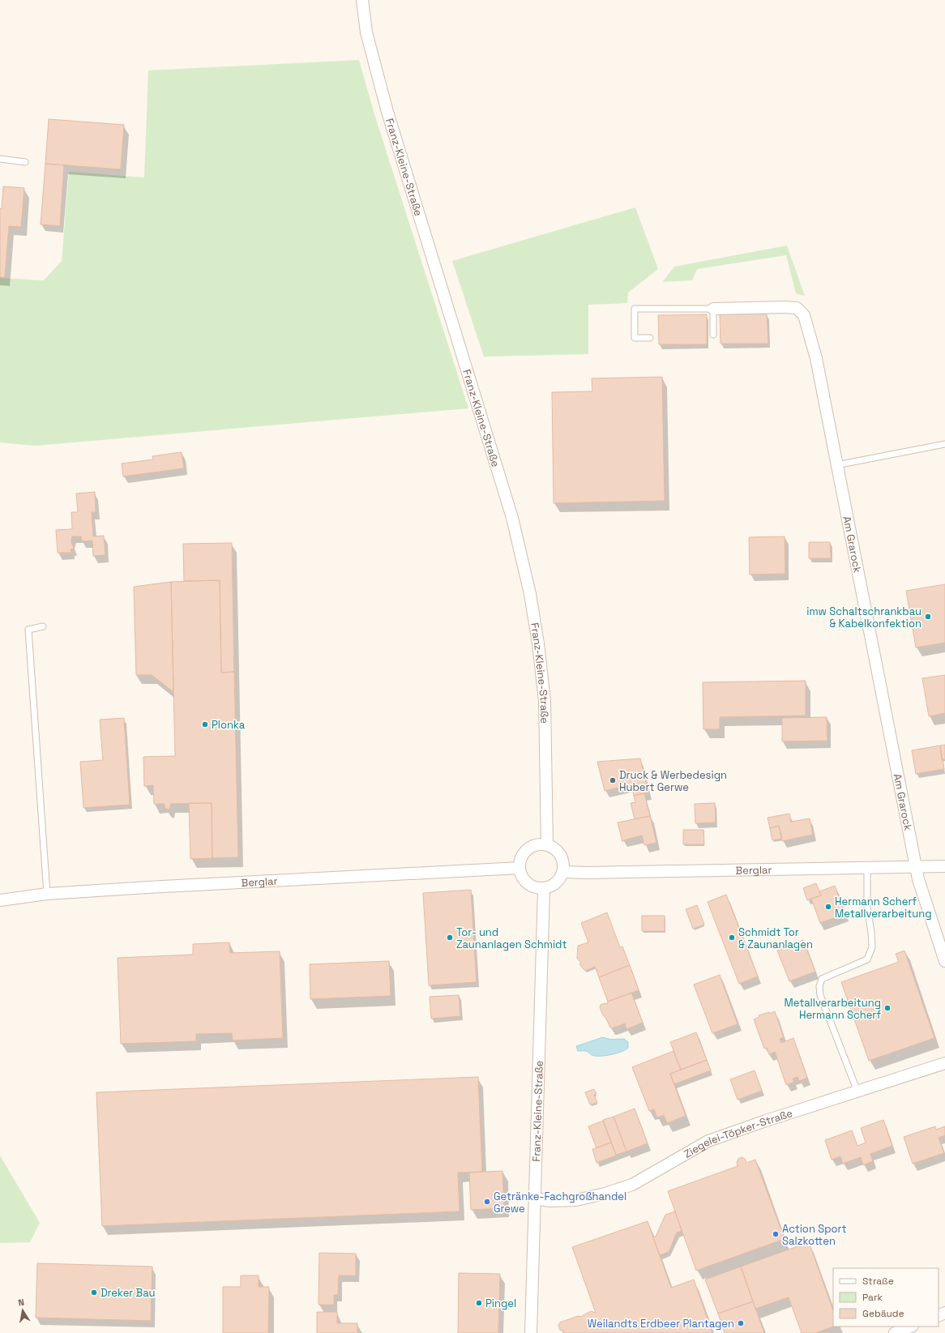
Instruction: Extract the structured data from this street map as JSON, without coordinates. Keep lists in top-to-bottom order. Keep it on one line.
{"streets":{"street":["Franz-Kleine-Straße","Am Grarock","Berglar","Ziegelei-Töpker-Straße"]},"crossings":[["Franz-Kleine-Straße","Berglar"],["Franz-Kleine-Straße","Ziegelei-Töpker-Straße"],["Am Grarock","Berglar"]],"places":["imw Schaltschrankbau & Kabelkonfektion","Plonka","Druck & Werbedesign Hubert Gerwe","Hermann Scherf Metallverarbeitung","Tor- und Zaunanlagen Schmidt","Schmidt Tor & Zaunanlagen","Metallverarbeitung Hermann Scherf","Getränke-Fachgroßhandel Grewe","Action Sport Salzkotten","Dreker Bau","Pingel","Weilandts Erdbeer Plantagen"],"legend":["Straße","Park","Gebäude"],"north":"top"}
